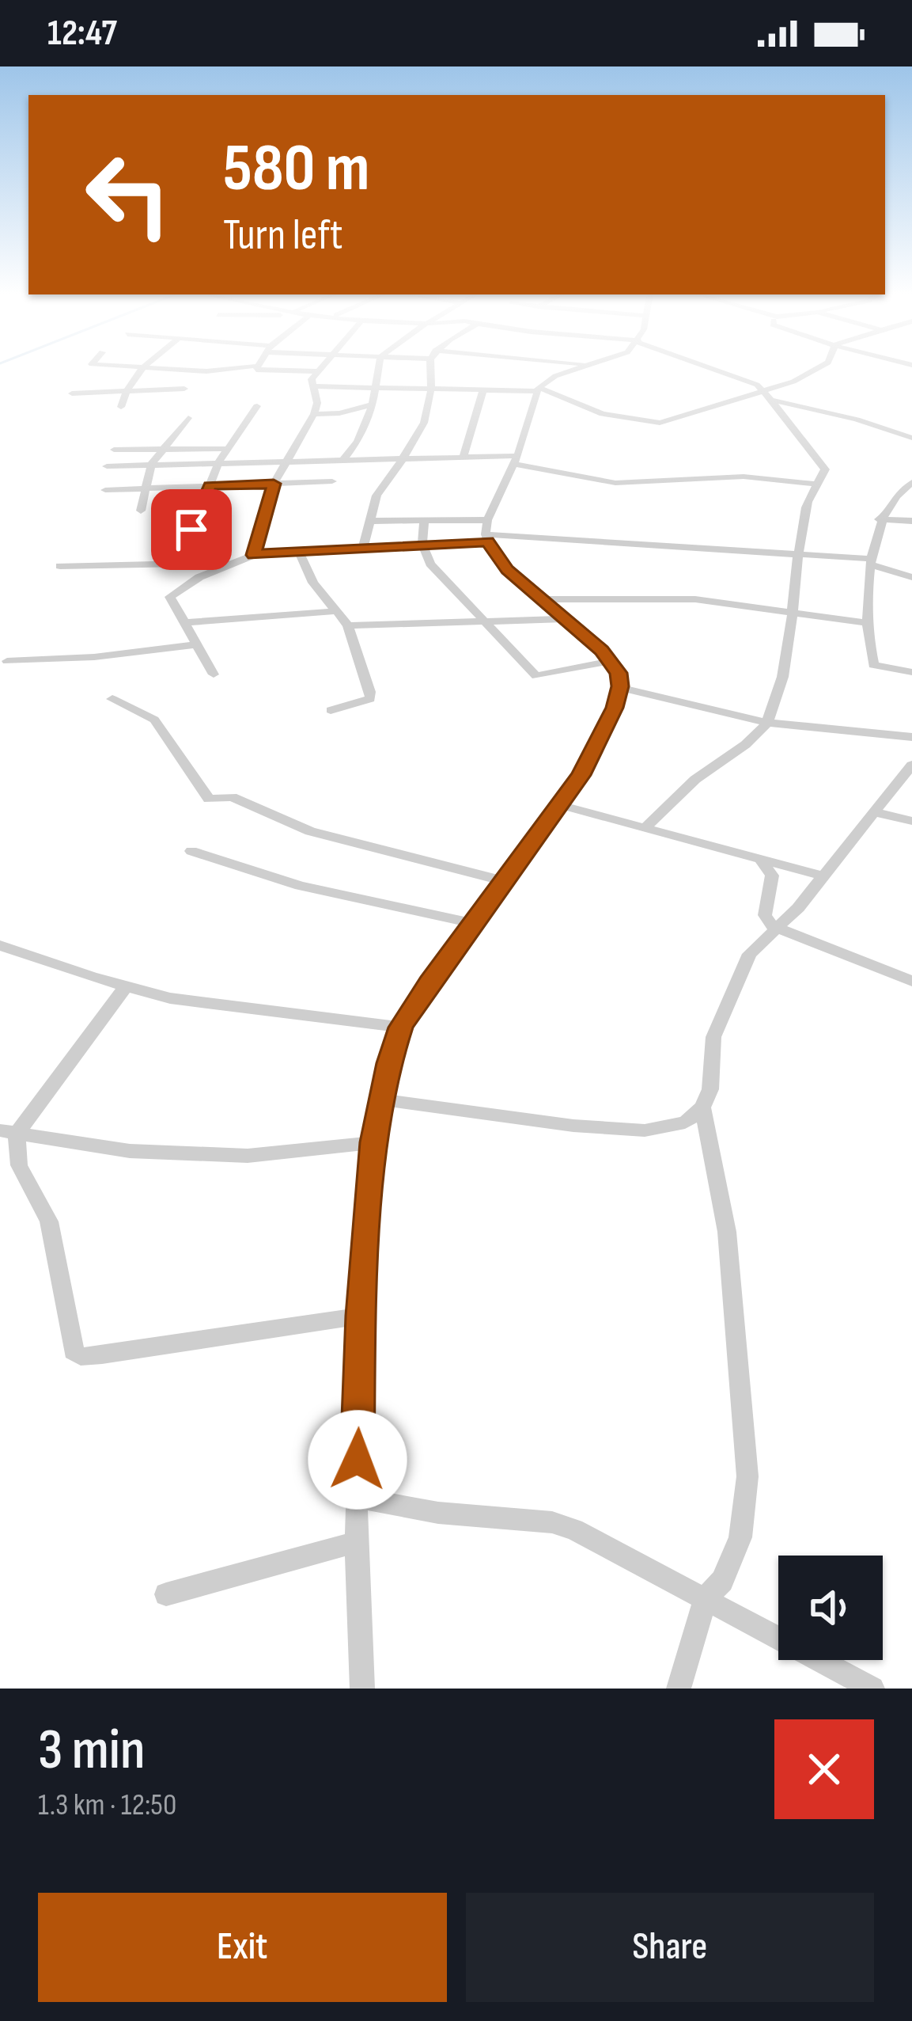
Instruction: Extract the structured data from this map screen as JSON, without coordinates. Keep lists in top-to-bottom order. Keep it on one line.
{"page":{"status":"12:47","turn":["580 m","Turn left"],"heading":["3 min","1.3 km · 12:50"],"buttons":["Exit","Share"]}}
